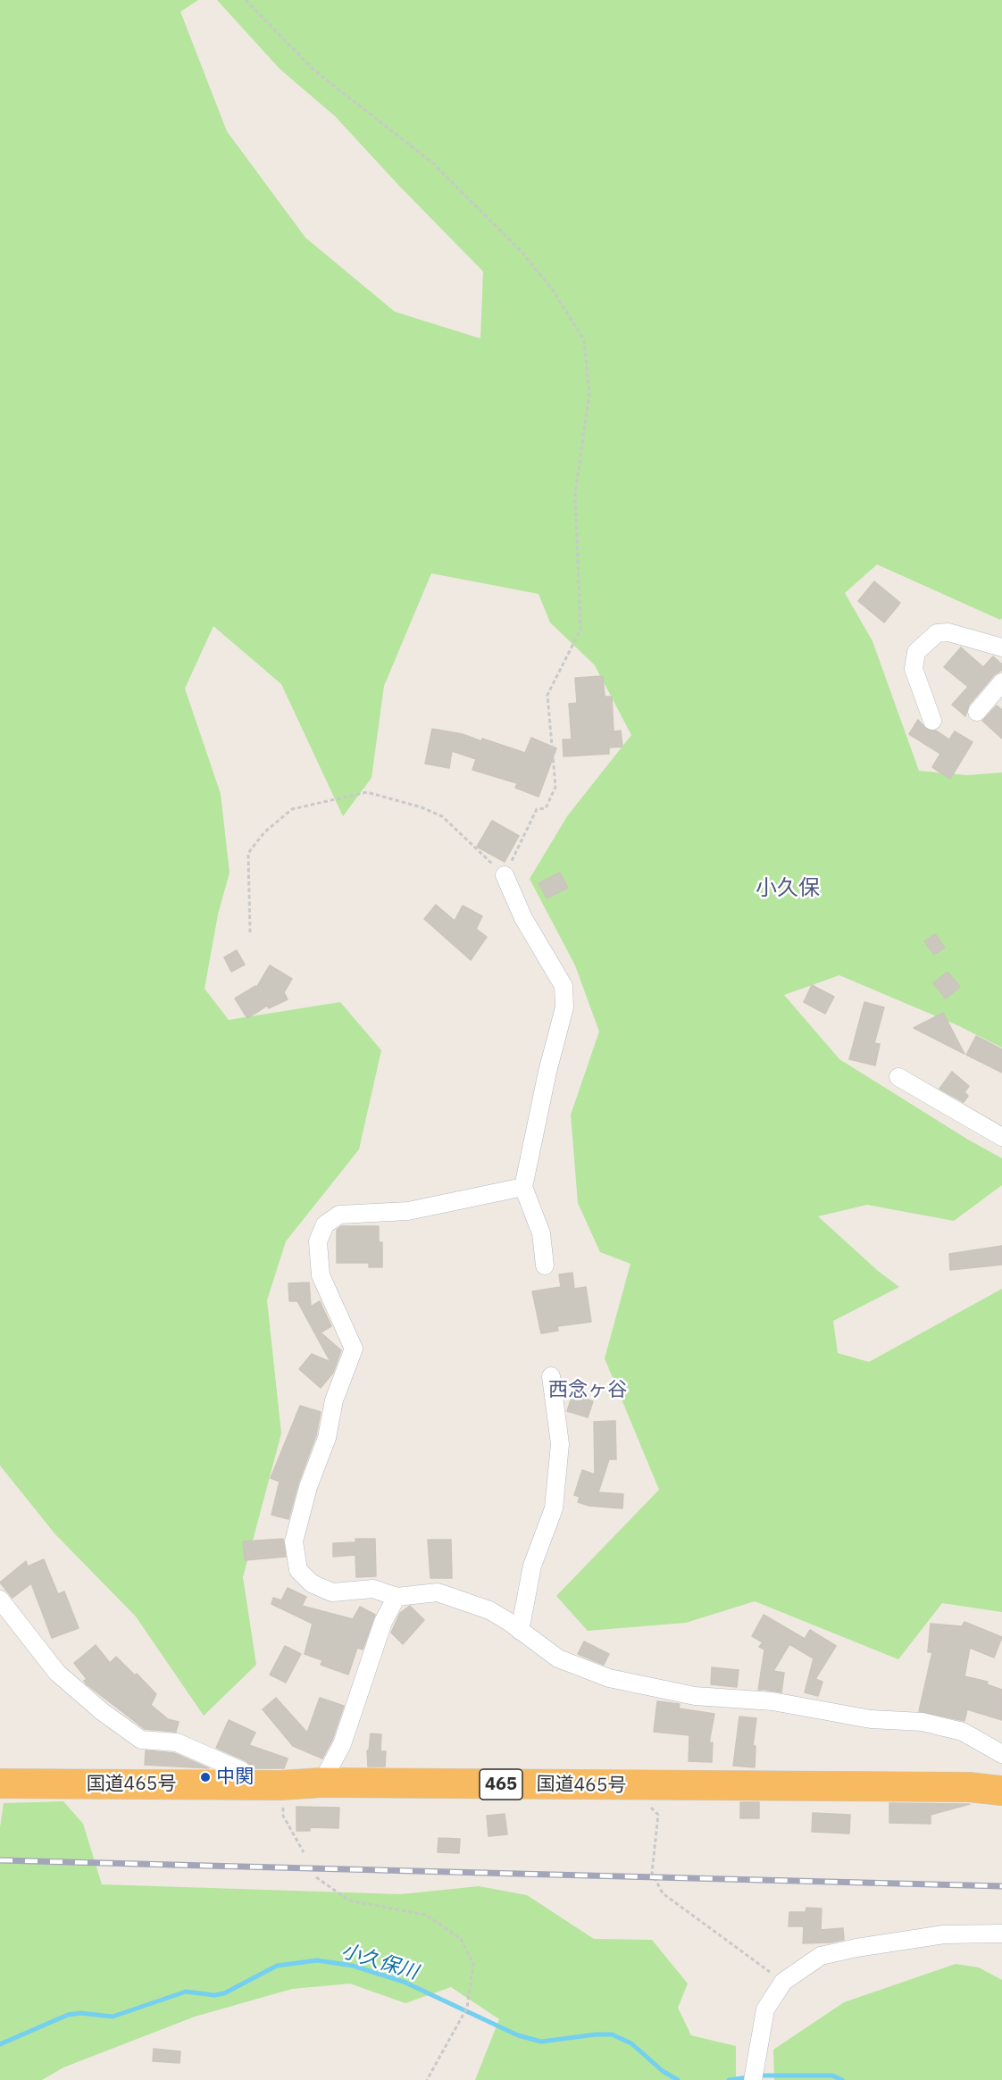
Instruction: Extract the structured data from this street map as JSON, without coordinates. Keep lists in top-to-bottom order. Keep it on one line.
{"streets":{"highway":["国道465号","465"]},"districts":["小久保","西念ヶ谷"],"water":["小久保川"],"places":["中関"]}
